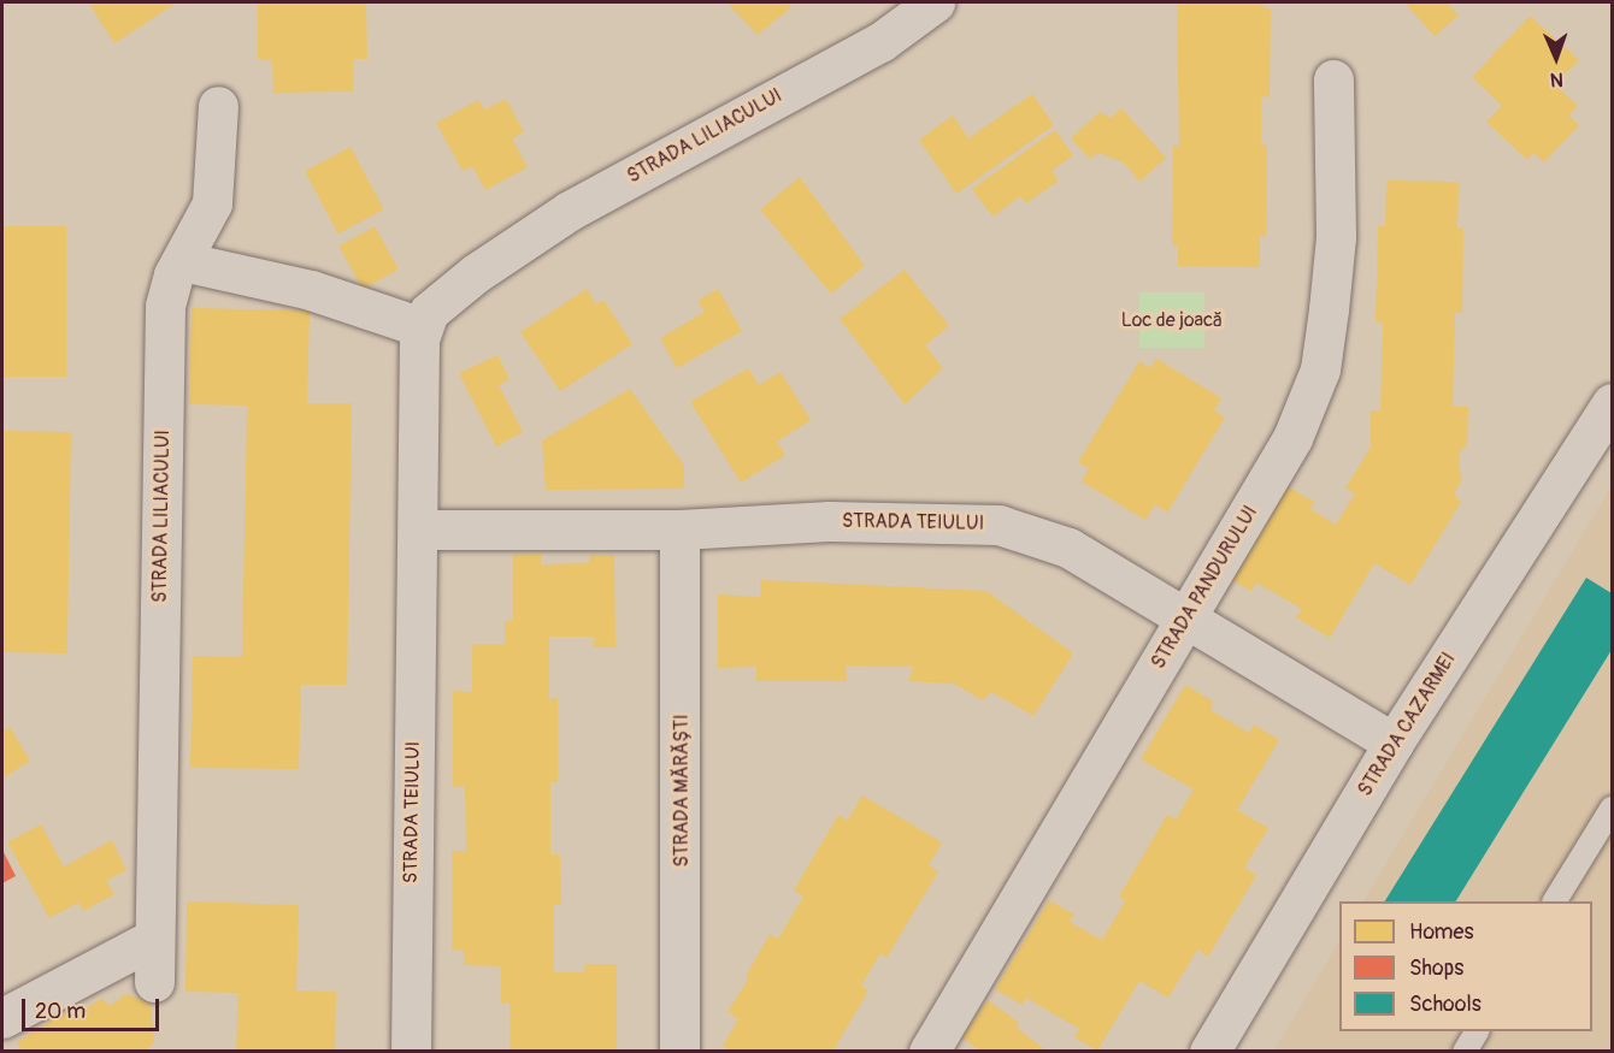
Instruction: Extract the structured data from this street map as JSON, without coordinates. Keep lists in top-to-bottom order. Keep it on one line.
{"streets":{"street":["STRADA LILIACULUI","STRADA TEIULUI","STRADA PANDURULUI","STRADA CAZARMEI","STRADA MĂRĂȘTI"]},"crossings":[["STRADA LILIACULUI","STRADA TEIULUI"],["STRADA TEIULUI","STRADA PANDURULUI"],["STRADA TEIULUI","STRADA CAZARMEI"],["STRADA TEIULUI","STRADA MĂRĂȘTI"]],"parks":["Loc de joacă"],"legend":["Homes","Shops","Schools"],"scale_bar":"20 m","north":"bottom"}
